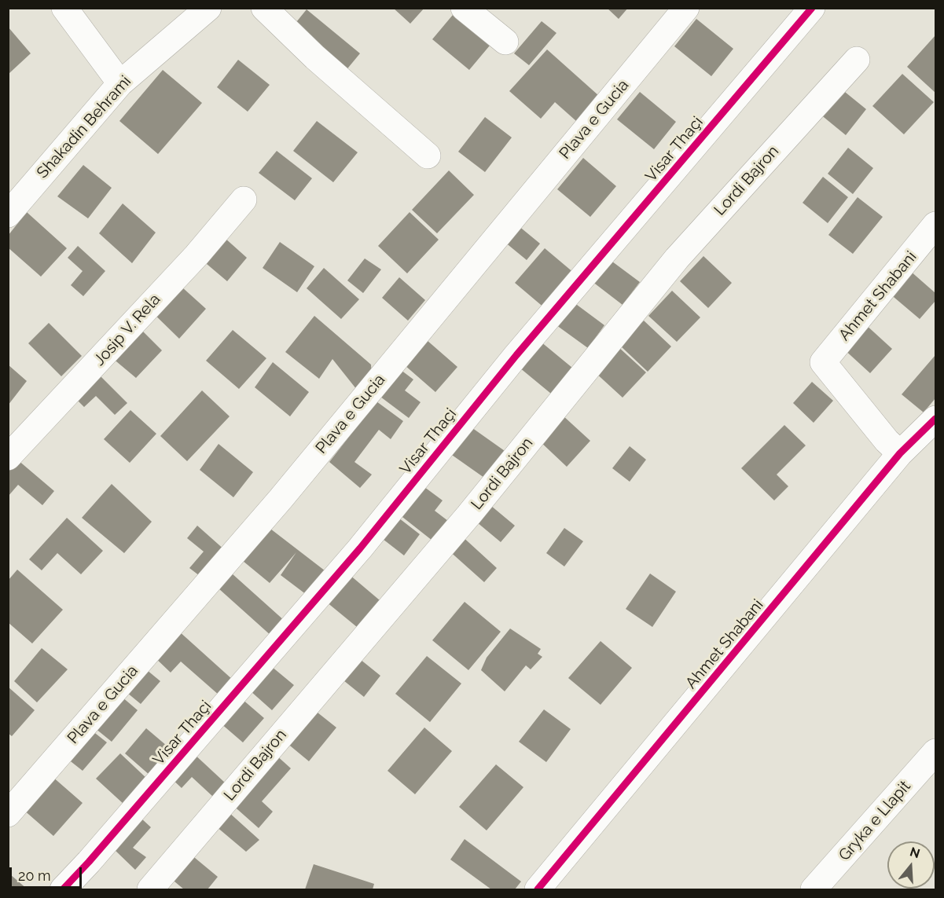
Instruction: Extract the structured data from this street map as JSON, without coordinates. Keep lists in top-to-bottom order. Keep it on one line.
{"streets":{"street":["Plava e Gucia","Shakadin Behrami","Visar Thaçi","Lordi Bajron","Ahmet Shabani","Josip V. Rela","Gryka e Llapit"]},"scale_bar":"20 m","north":"top"}
